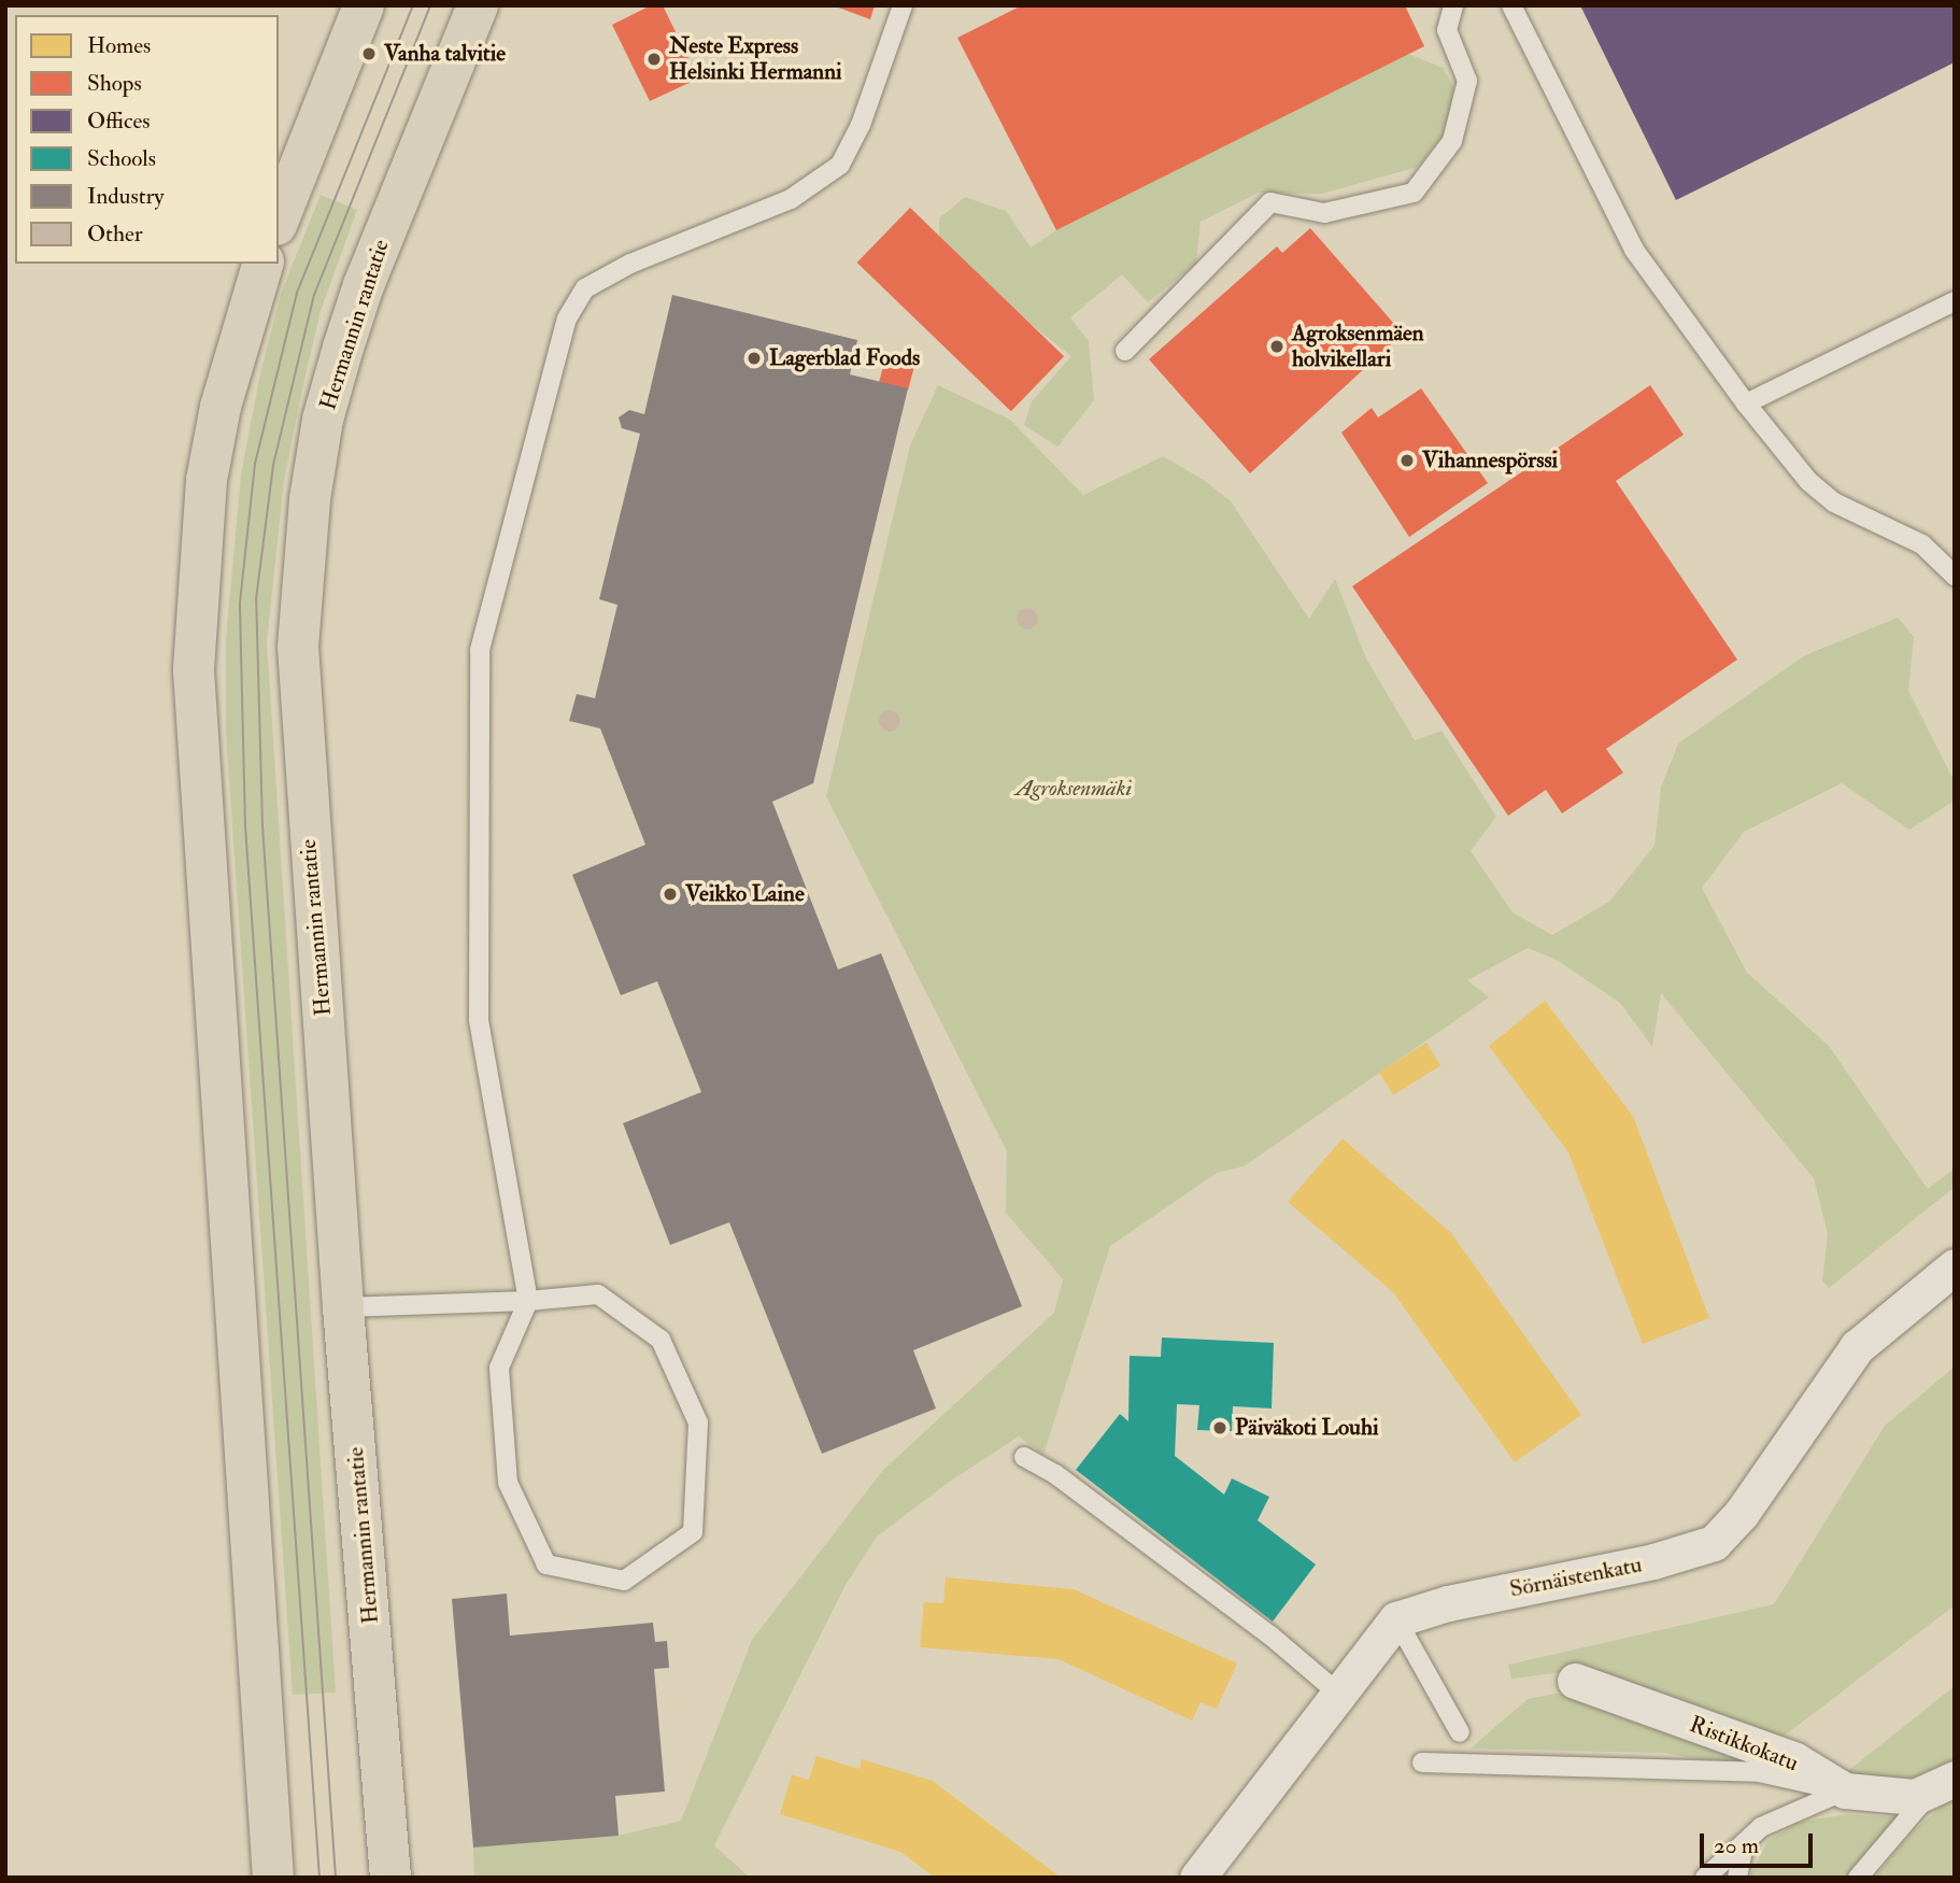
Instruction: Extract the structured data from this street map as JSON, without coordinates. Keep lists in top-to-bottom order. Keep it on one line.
{"streets":{"main road":["Hermannin rantatie"],"street":["Sörnäistenkatu","Ristikkokatu"]},"parks":["Agroksenmäki"],"places":["Vanha talvitie","Neste Express Helsinki Hermanni","Agroksenmäen holvikellari","Lagerblad Foods","Vihannespörssi","Veikko Laine","Päiväkoti Louhi"],"legend":["Homes","Shops","Offices","Schools","Industry","Other"],"scale_bar":"20 m"}
